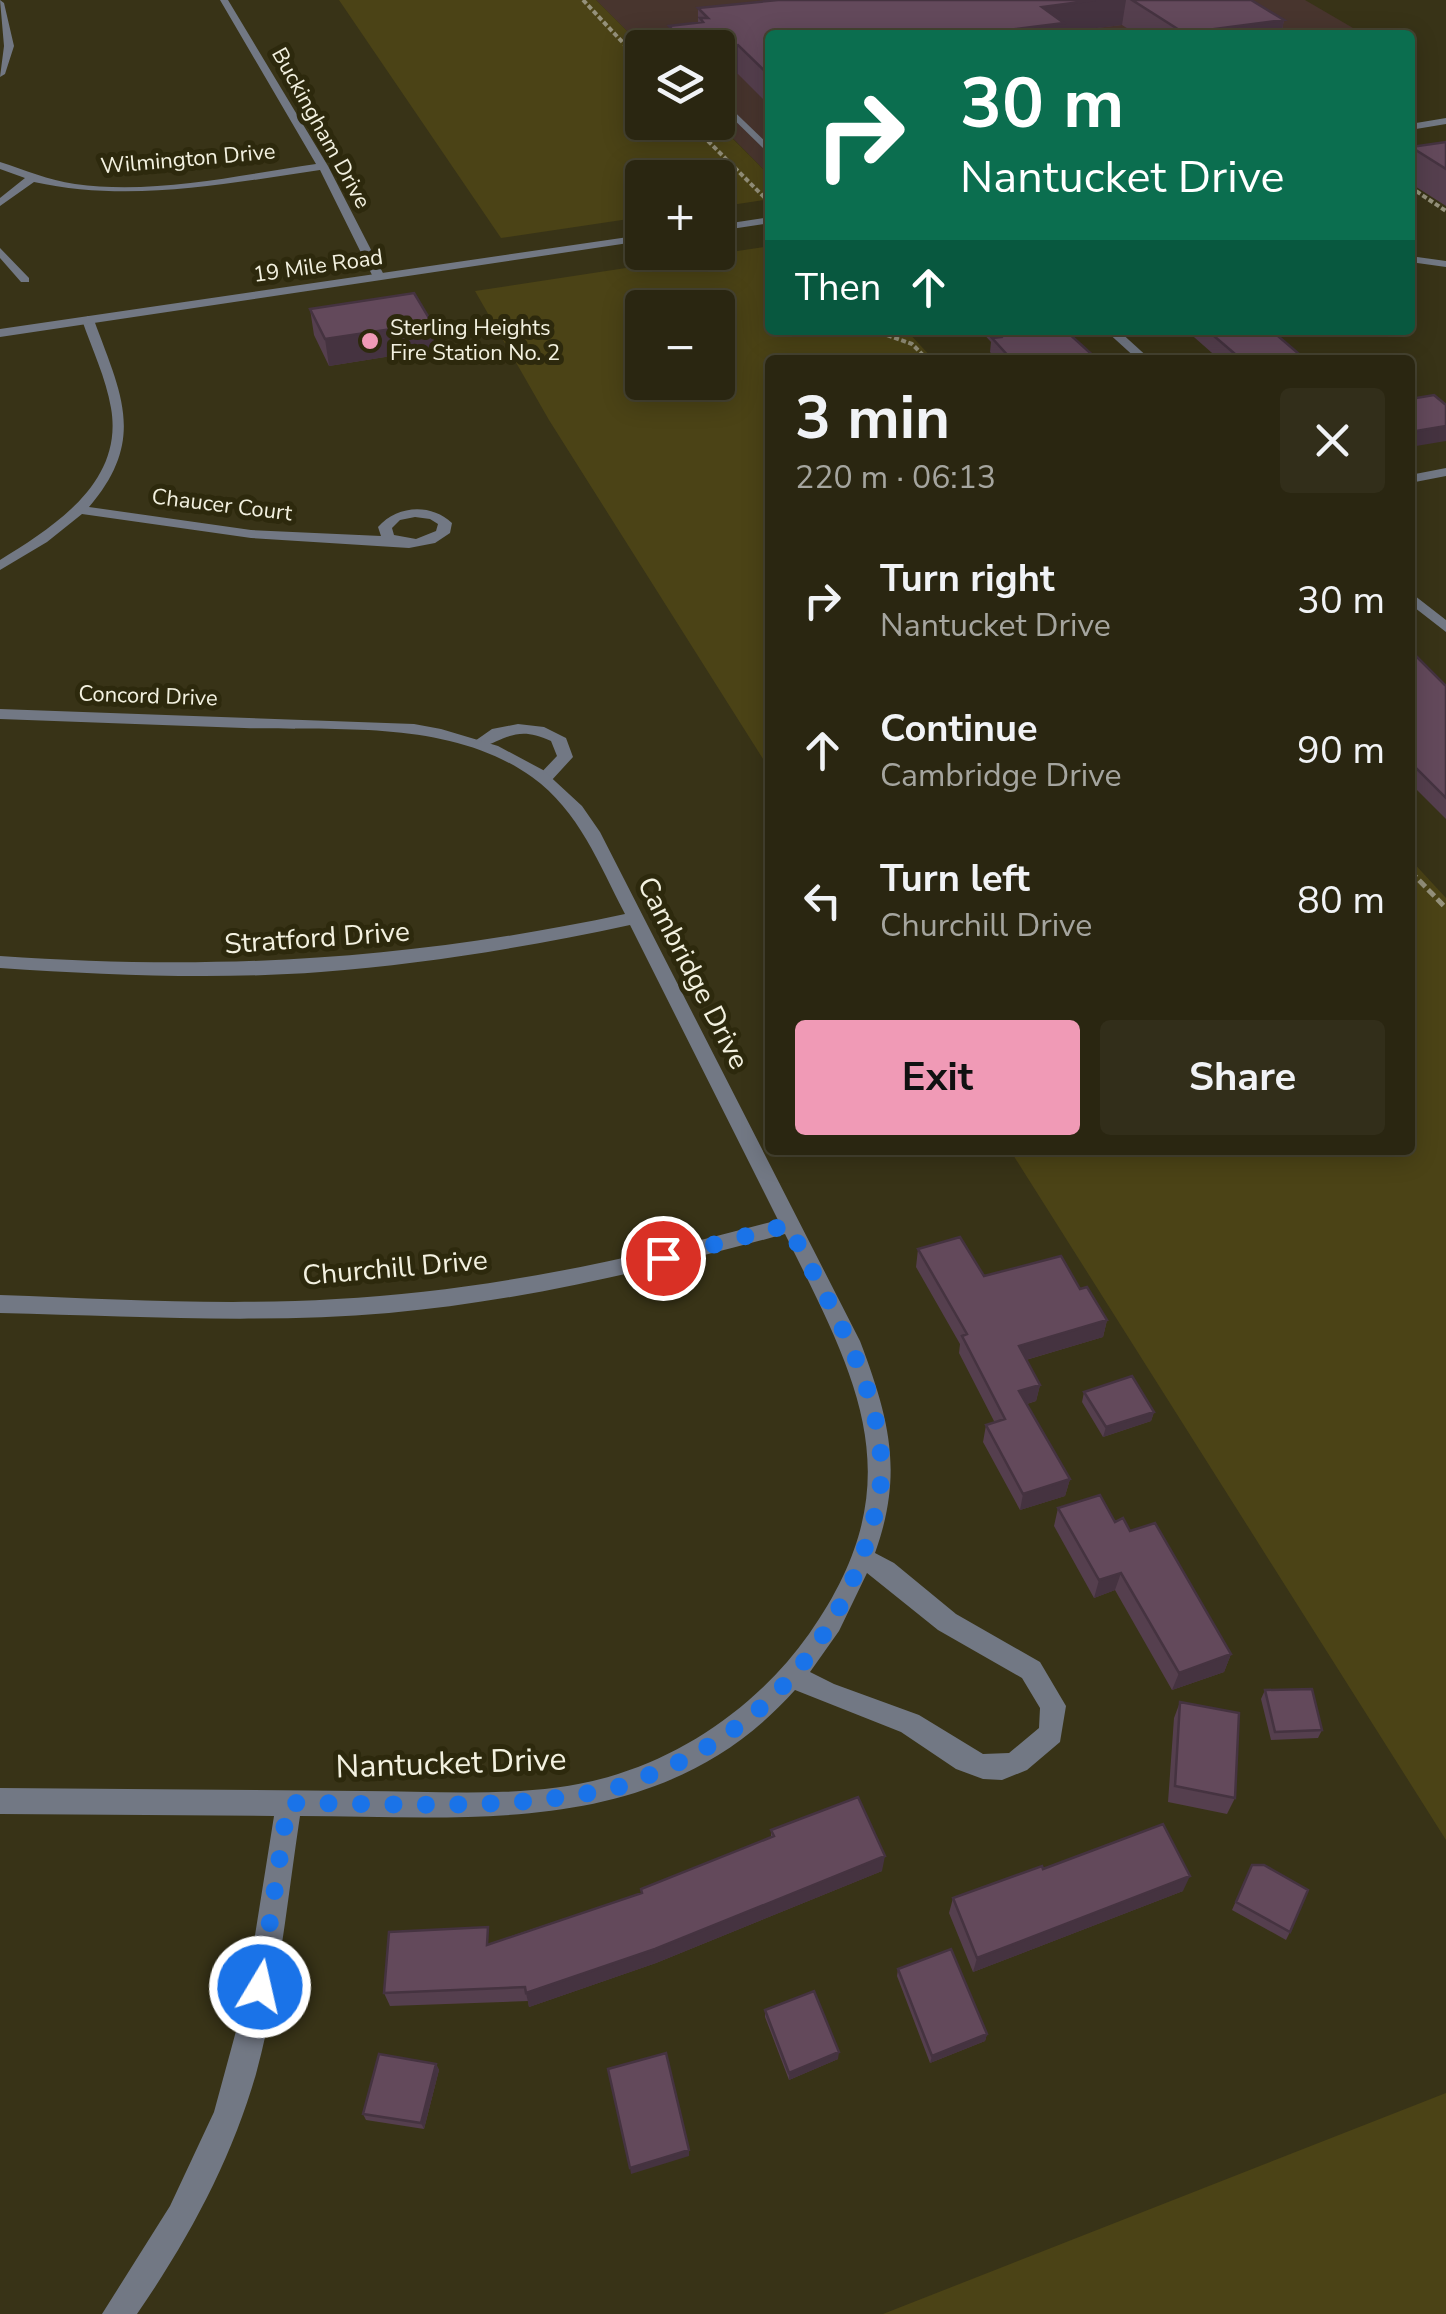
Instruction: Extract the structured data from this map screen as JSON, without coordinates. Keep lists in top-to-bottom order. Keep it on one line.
{"streets":{"street":["Buckingham Drive","Wilmington Drive","19 Mile Road","Chaucer Court","Concord Drive","Stratford Drive","Cambridge Drive","Churchill Drive","Nantucket Drive"]},"crossings":[["Buckingham Drive","Wilmington Drive"],["Buckingham Drive","19 Mile Road"],["Concord Drive","Cambridge Drive"],["Stratford Drive","Cambridge Drive"],["Cambridge Drive","Churchill Drive"],["Cambridge Drive","Nantucket Drive"]],"places":["Sterling Heights Fire Station No. 2"],"page":{"map_buttons":["+","−"],"turn":["30 m","Nantucket Drive"],"then":"Then","heading":["3 min","220 m · 06:13"],"list":[{"name":"Turn right","note":"Nantucket Drive","value":"30 m"},{"name":"Continue","note":"Cambridge Drive","value":"90 m"},{"name":"Turn left","note":"Churchill Drive","value":"80 m"}],"buttons":["Exit","Share"]}}
